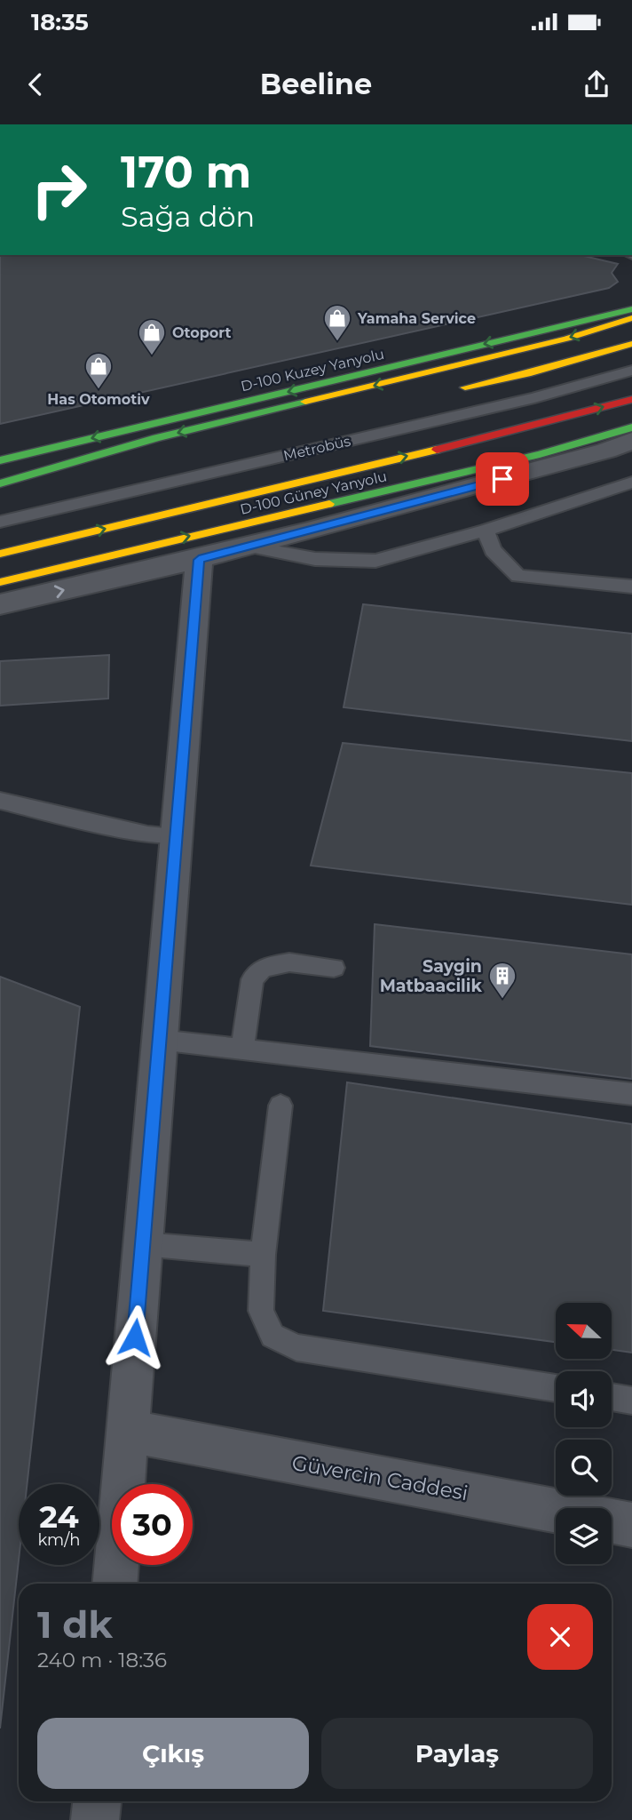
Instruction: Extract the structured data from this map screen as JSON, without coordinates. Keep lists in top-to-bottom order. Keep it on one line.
{"streets":{"main road":["D-100 Kuzey Yanyolu","D-100 Güney Yanyolu"],"street":["Güvercin Caddesi"],"lane":["Metrobüs"]},"places":{"shop":["Yamaha Service","Otoport","Has Otomotiv"],"building":["Saygin Matbaacilik"]},"north":"left","page":{"status":"18:35","header":"Beeline","turn":["170 m","Sağa dön"],"speed":"24 km/h","limit":"30","heading":["1 dk","240 m · 18:36"],"buttons":["Çıkış","Paylaş"]}}
